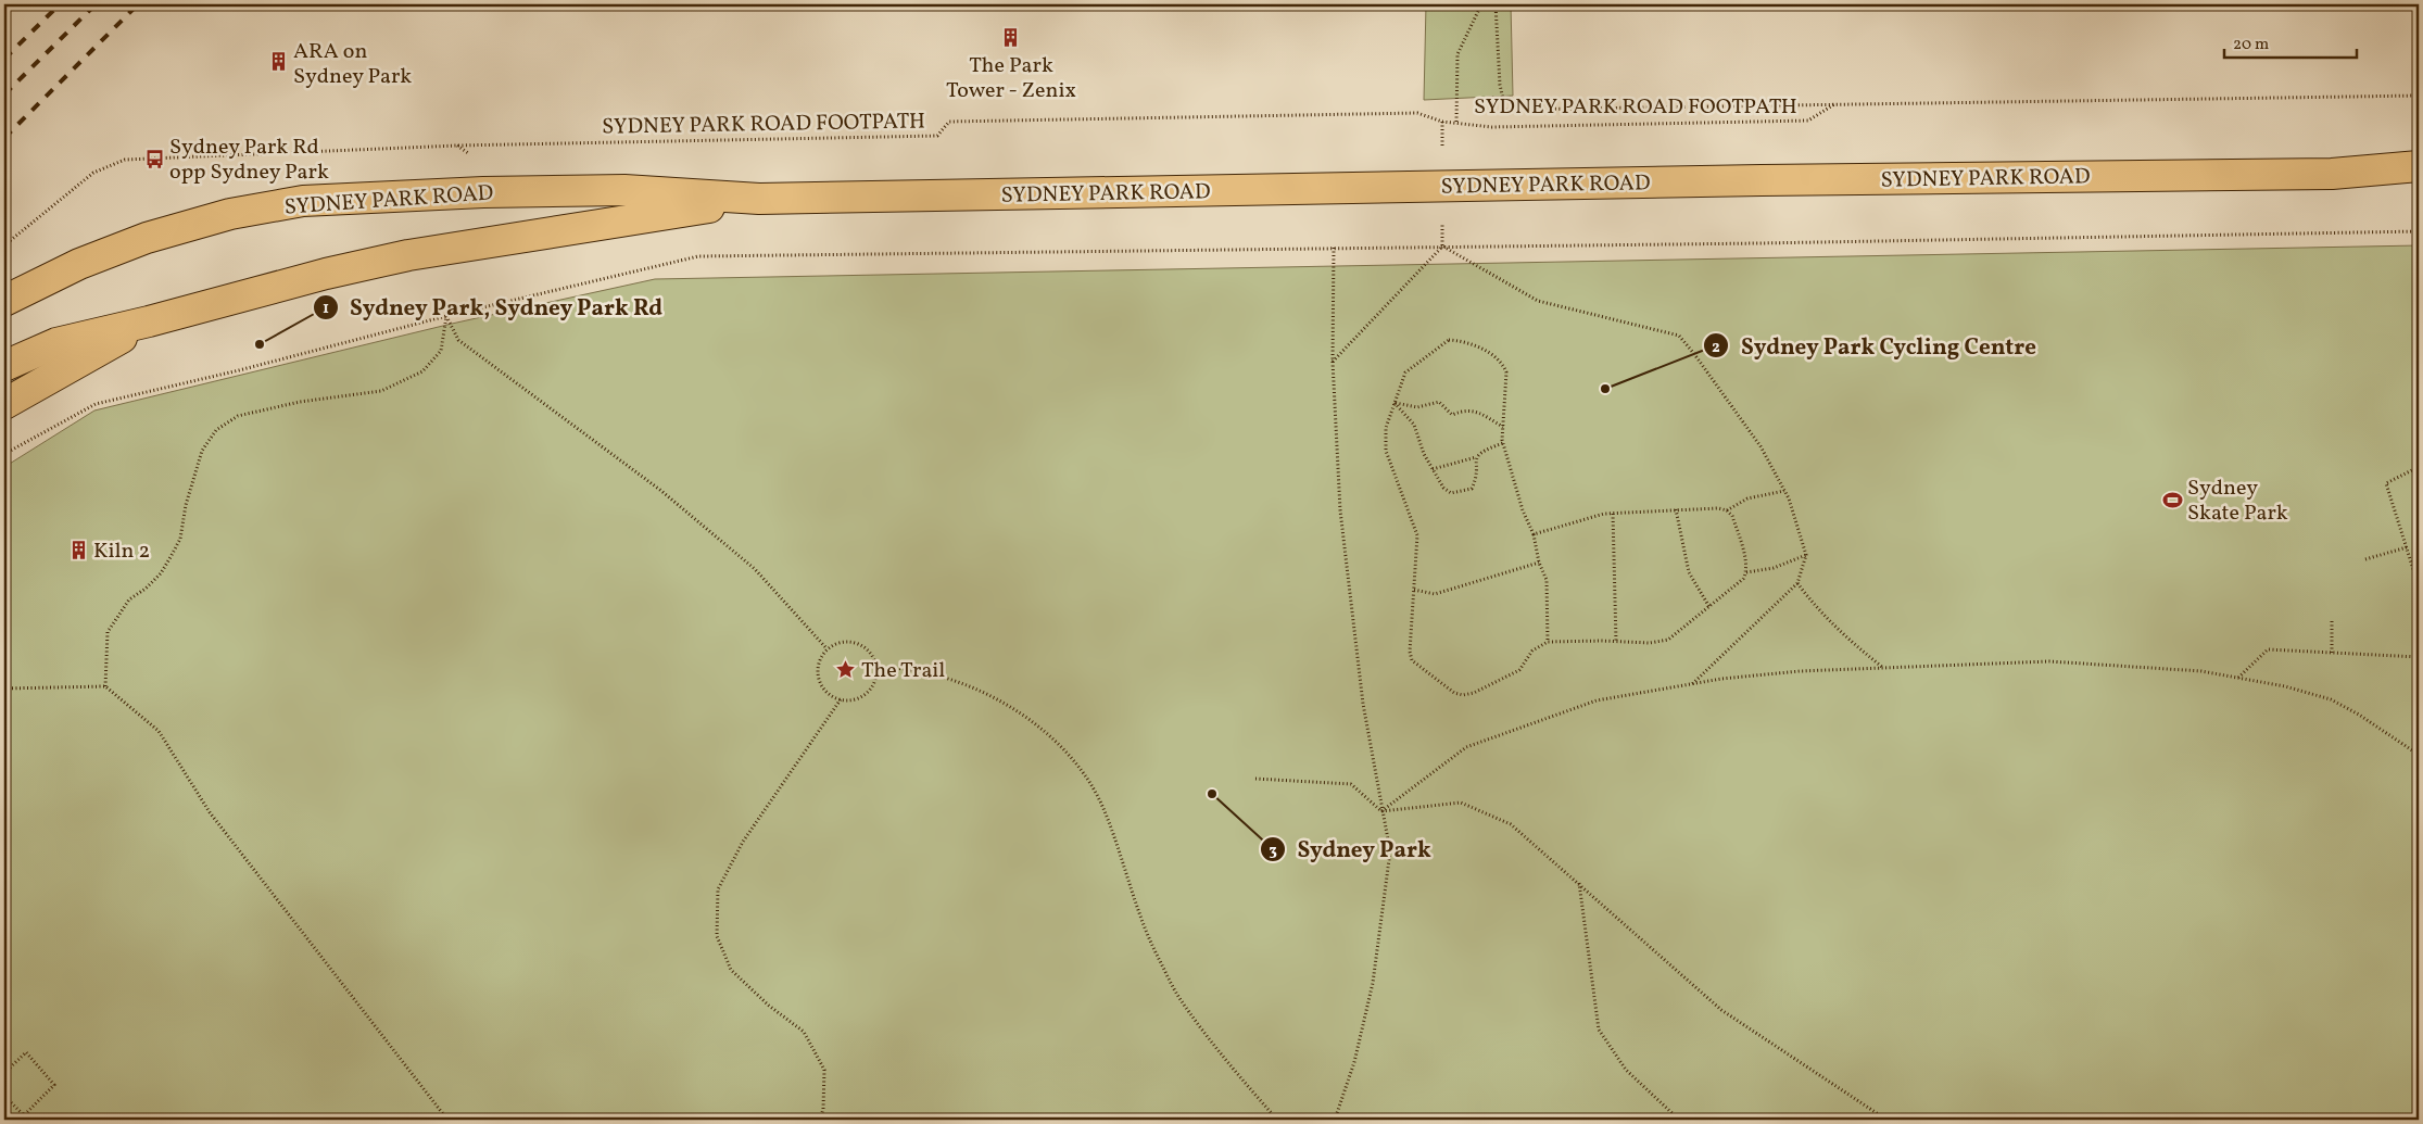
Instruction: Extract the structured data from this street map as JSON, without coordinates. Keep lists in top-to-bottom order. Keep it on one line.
{"streets":{"main road":["SYDNEY PARK ROAD"],"path":["SYDNEY PARK ROAD FOOTPATH"]},"places":{"building":["The Park Tower - Zenix","ARA on Sydney Park","Kiln 2"],"bus stop":["Sydney Park Rd opp Sydney Park"],"other":["Sydney Park, Sydney Park Rd","Sydney Park Cycling Centre","Sydney Park"],"sports":["Sydney Skate Park"],"place":["The Trail"]},"scale_bar":"20 m"}
